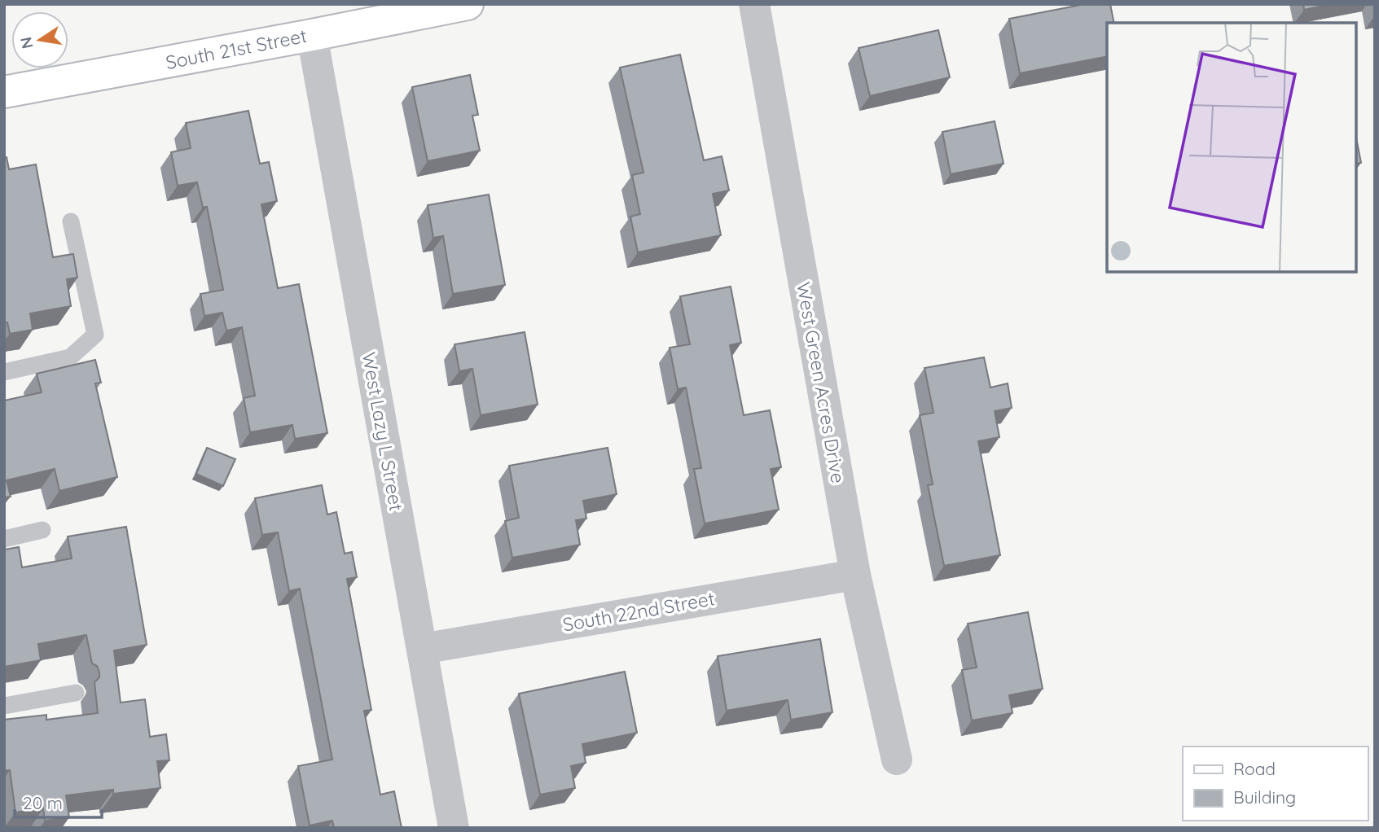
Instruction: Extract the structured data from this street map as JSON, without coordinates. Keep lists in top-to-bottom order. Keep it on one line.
{"streets":{"street":["South 21st Street","West Green Acres Drive","West Lazy L Street","South 22nd Street"]},"crossings":[["South 21st Street","West Lazy L Street"],["West Green Acres Drive","South 22nd Street"],["West Lazy L Street","South 22nd Street"]],"legend":["Road","Building"],"scale_bar":"20 m","north":"left"}
